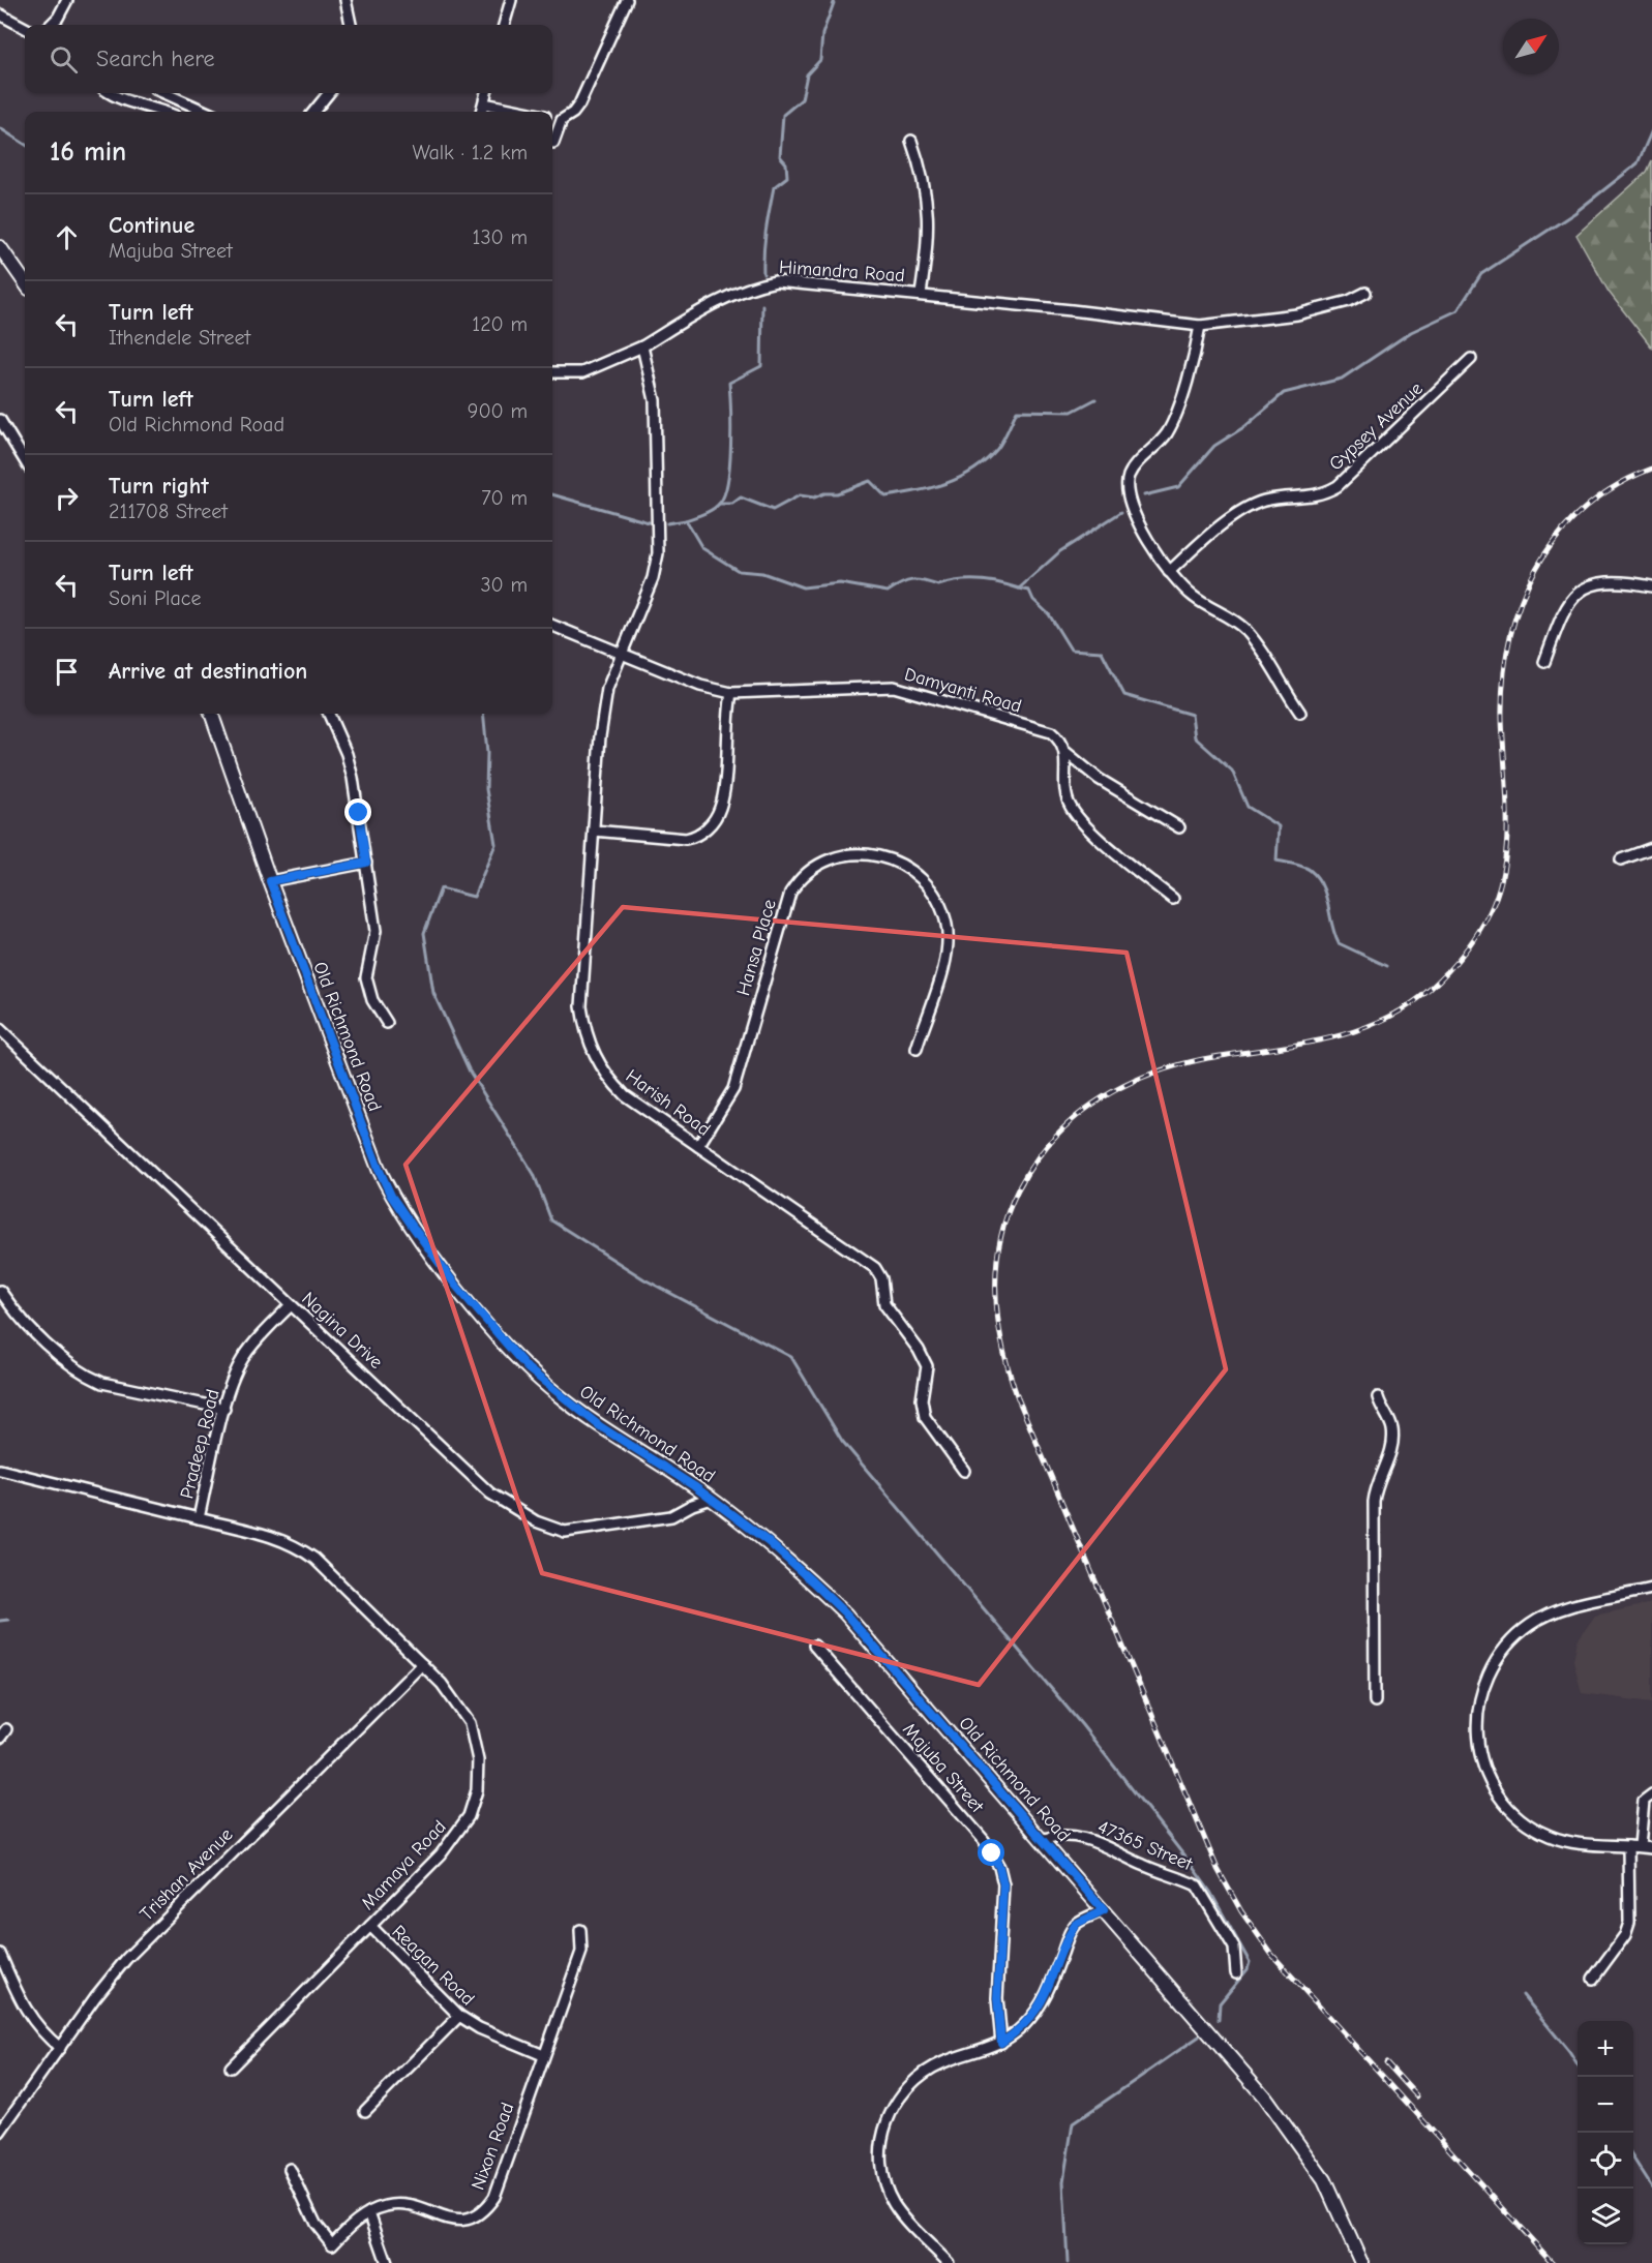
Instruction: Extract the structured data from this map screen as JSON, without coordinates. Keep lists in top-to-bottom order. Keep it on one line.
{"streets":{"street":["Himandra Road","Gypsey Avenue","Damyanti Road","Hansa Place","Old Richmond Road","Harish Road","Nagina Drive","Pradeep Road","Majuba Street","47365 Street","Mamaya Road","Trishan Avenue","Reagan Road","Nixon Road"]},"crossings":[["Damyanti Road","Harish Road"],["Hansa Place","Harish Road"],["Old Richmond Road","Nagina Drive"],["Old Richmond Road","47365 Street"],["Nagina Drive","Pradeep Road"],["Pradeep Road","Mamaya Road"],["Mamaya Road","Trishan Avenue"],["Mamaya Road","Reagan Road"],["Reagan Road","Nixon Road"]],"north":"top right","page":{"search":"Search here","heading":["16 min","Walk · 1.2 km"],"list":[["Continue","Majuba Street","130 m"],["Turn left","Ithendele Street","120 m"],["Turn left","Old Richmond Road","900 m"],["Turn right","211708 Street","70 m"],["Turn left","Soni Place","30 m"],"Arrive at destination"],"map_buttons":["+","−"]}}
